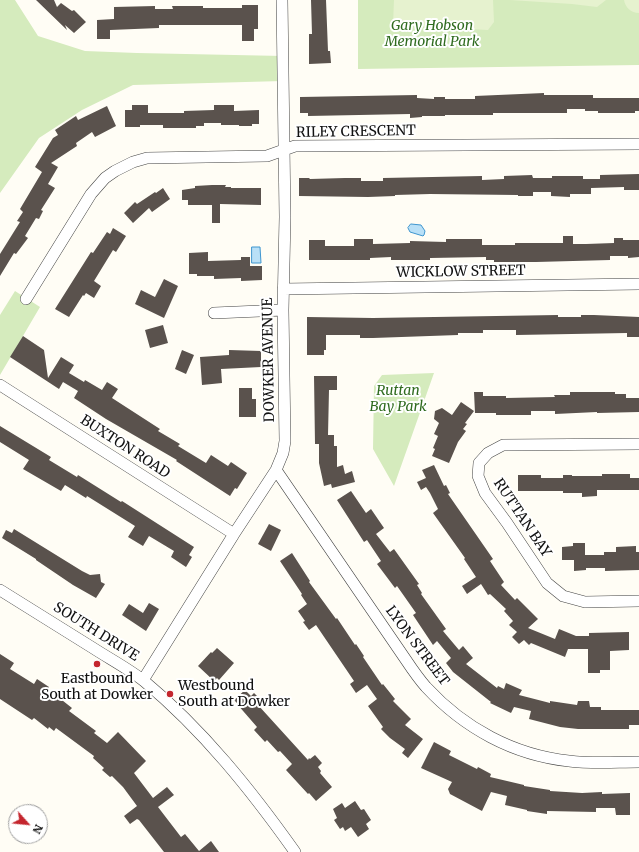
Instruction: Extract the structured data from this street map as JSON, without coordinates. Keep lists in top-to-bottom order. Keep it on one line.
{"streets":{"street":["RILEY CRESCENT","WICKLOW STREET","DOWKER AVENUE","BUXTON ROAD","RUTTAN BAY","SOUTH DRIVE","LYON STREET"]},"crossings":[["RILEY CRESCENT","DOWKER AVENUE"],["WICKLOW STREET","DOWKER AVENUE"],["DOWKER AVENUE","BUXTON ROAD"],["DOWKER AVENUE","SOUTH DRIVE"],["DOWKER AVENUE","LYON STREET"]],"parks":["Gary Hobson Memorial Park","Ruttan Bay Park"],"places":["Eastbound South at Dowker","Westbound South at Dowker"],"north":"bottom right"}
